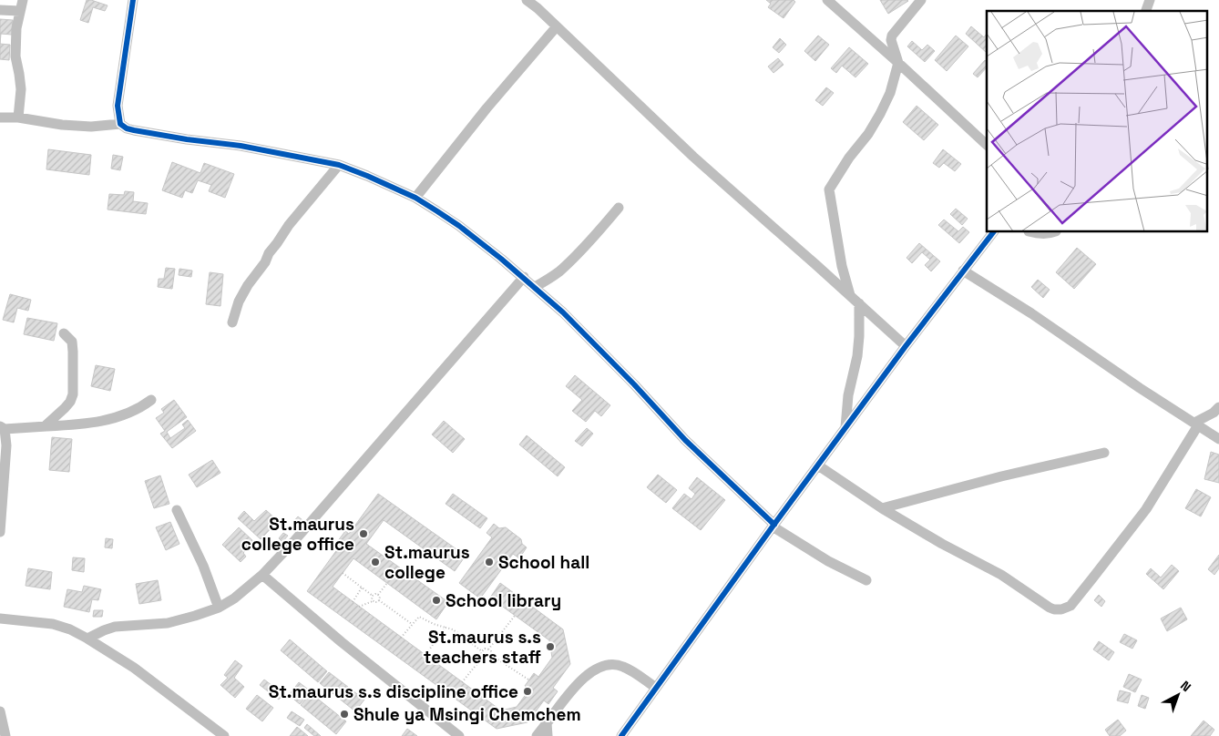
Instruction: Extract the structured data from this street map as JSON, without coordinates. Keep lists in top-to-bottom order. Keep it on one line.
{"places":["St.maurus college office","St.maurus college","School hall","School library","St.maurus s.s teachers staff","St.maurus s.s discipline office","Shule ya Msingi Chemchem"],"north":"top right"}
